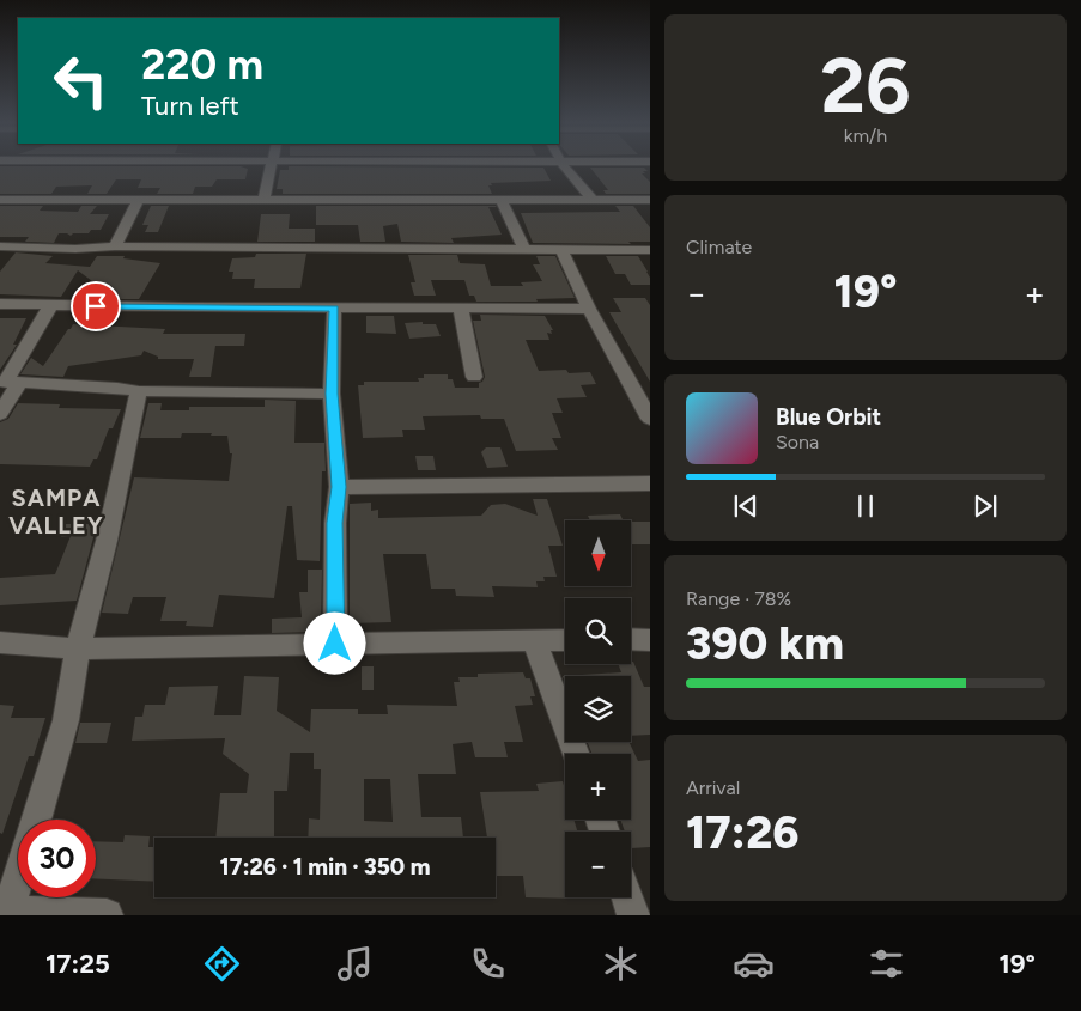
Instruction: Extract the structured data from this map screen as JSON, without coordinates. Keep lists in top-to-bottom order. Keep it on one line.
{"districts":["SAMPA VALLEY"],"north":"bottom","page":{"tile":[["26","km/h"],"Climate",["Range · 78%","390 km"],["Arrival","17:26"]],"turn":["220 m","Turn left"],"heat":["−","19°","+"],"song":["Blue Orbit","Sona"],"map_buttons":["+","−"],"limit":"30","trip":"17:26 · 1 min · 350 m","tabs":["17:25","19°"]}}
